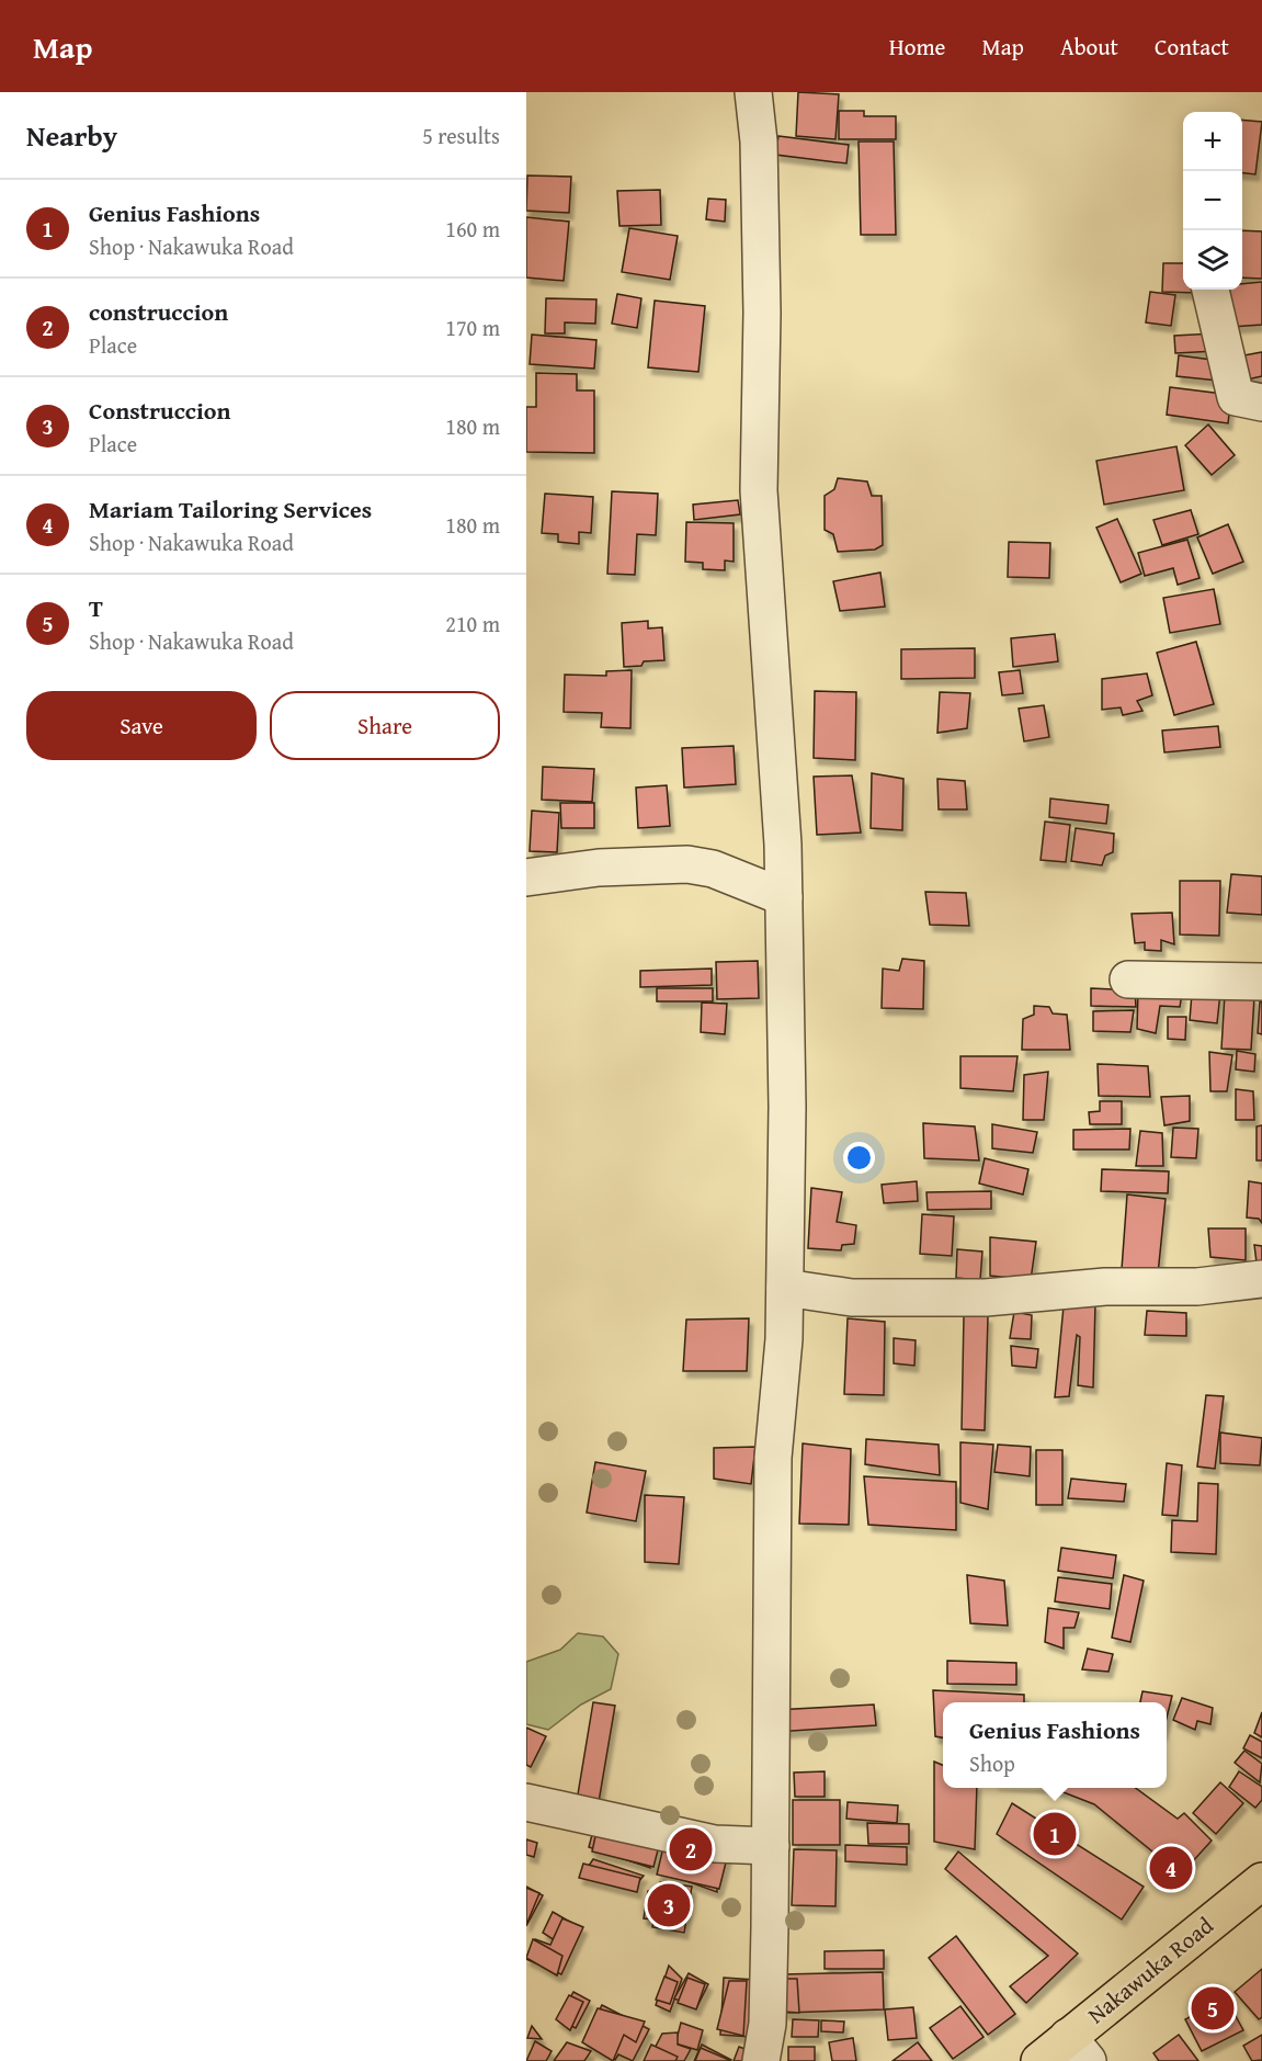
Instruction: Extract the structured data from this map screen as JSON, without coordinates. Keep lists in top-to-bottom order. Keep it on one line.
{"streets":{"main road":["Nakawuka Road"]},"page":{"header":"Map","nav":["Home","Map","About","Contact"],"heading":["Nearby","5 results"],"map_buttons":["+","−"],"list":[{"mark":"1","name":"Genius Fashions","note":"Shop · Nakawuka Road","value":"160 m"},{"mark":"2","name":"construccion","note":"Place","value":"170 m"},{"mark":"3","name":"Construccion","note":"Place","value":"180 m"},{"mark":"4","name":"Mariam Tailoring Services","note":"Shop · Nakawuka Road","value":"180 m"},{"mark":"5","name":"T","note":"Shop · Nakawuka Road","value":"210 m"}],"buttons":["Save","Share"],"popup":["Genius Fashions","Shop"],"pins":["1","2","4","3","5"]}}
